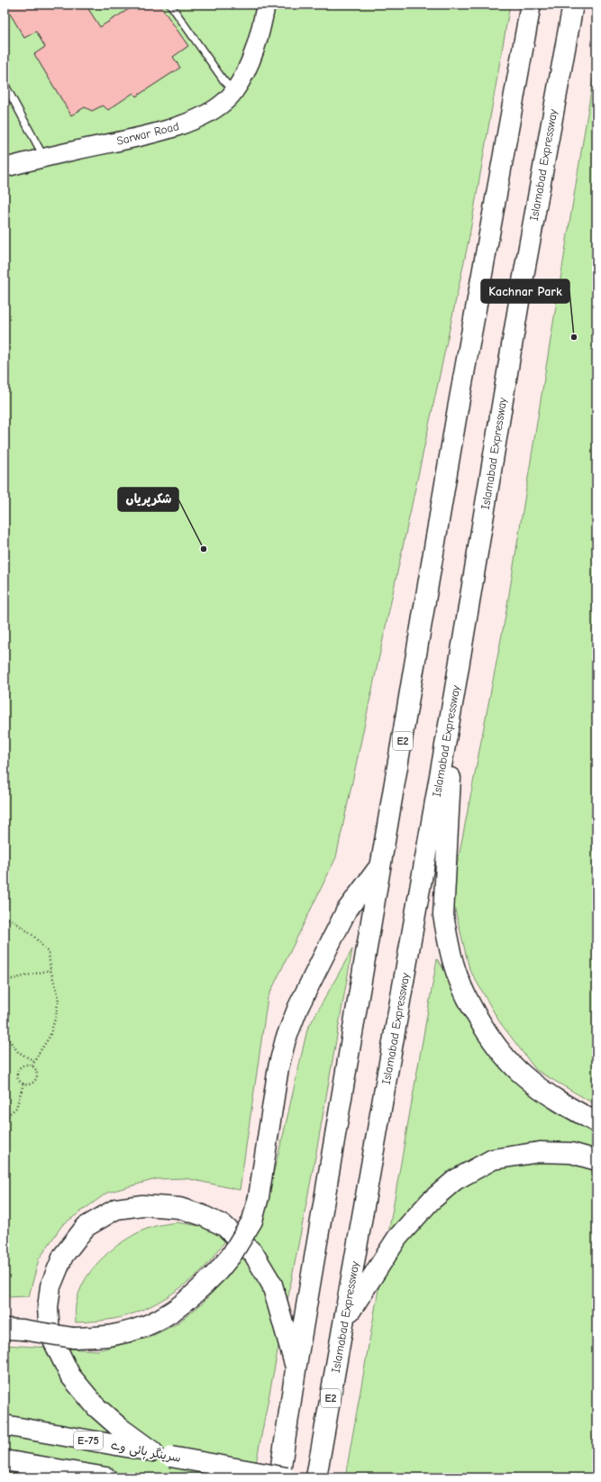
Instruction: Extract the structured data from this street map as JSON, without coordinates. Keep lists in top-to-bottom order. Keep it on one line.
{"streets":{"highway":["Islamabad Expressway","E2","E-75","سرینگر ہائی وے"],"main road":["Sarwar Road"]},"places":["Kachnar Park","شکرپریاں"]}
